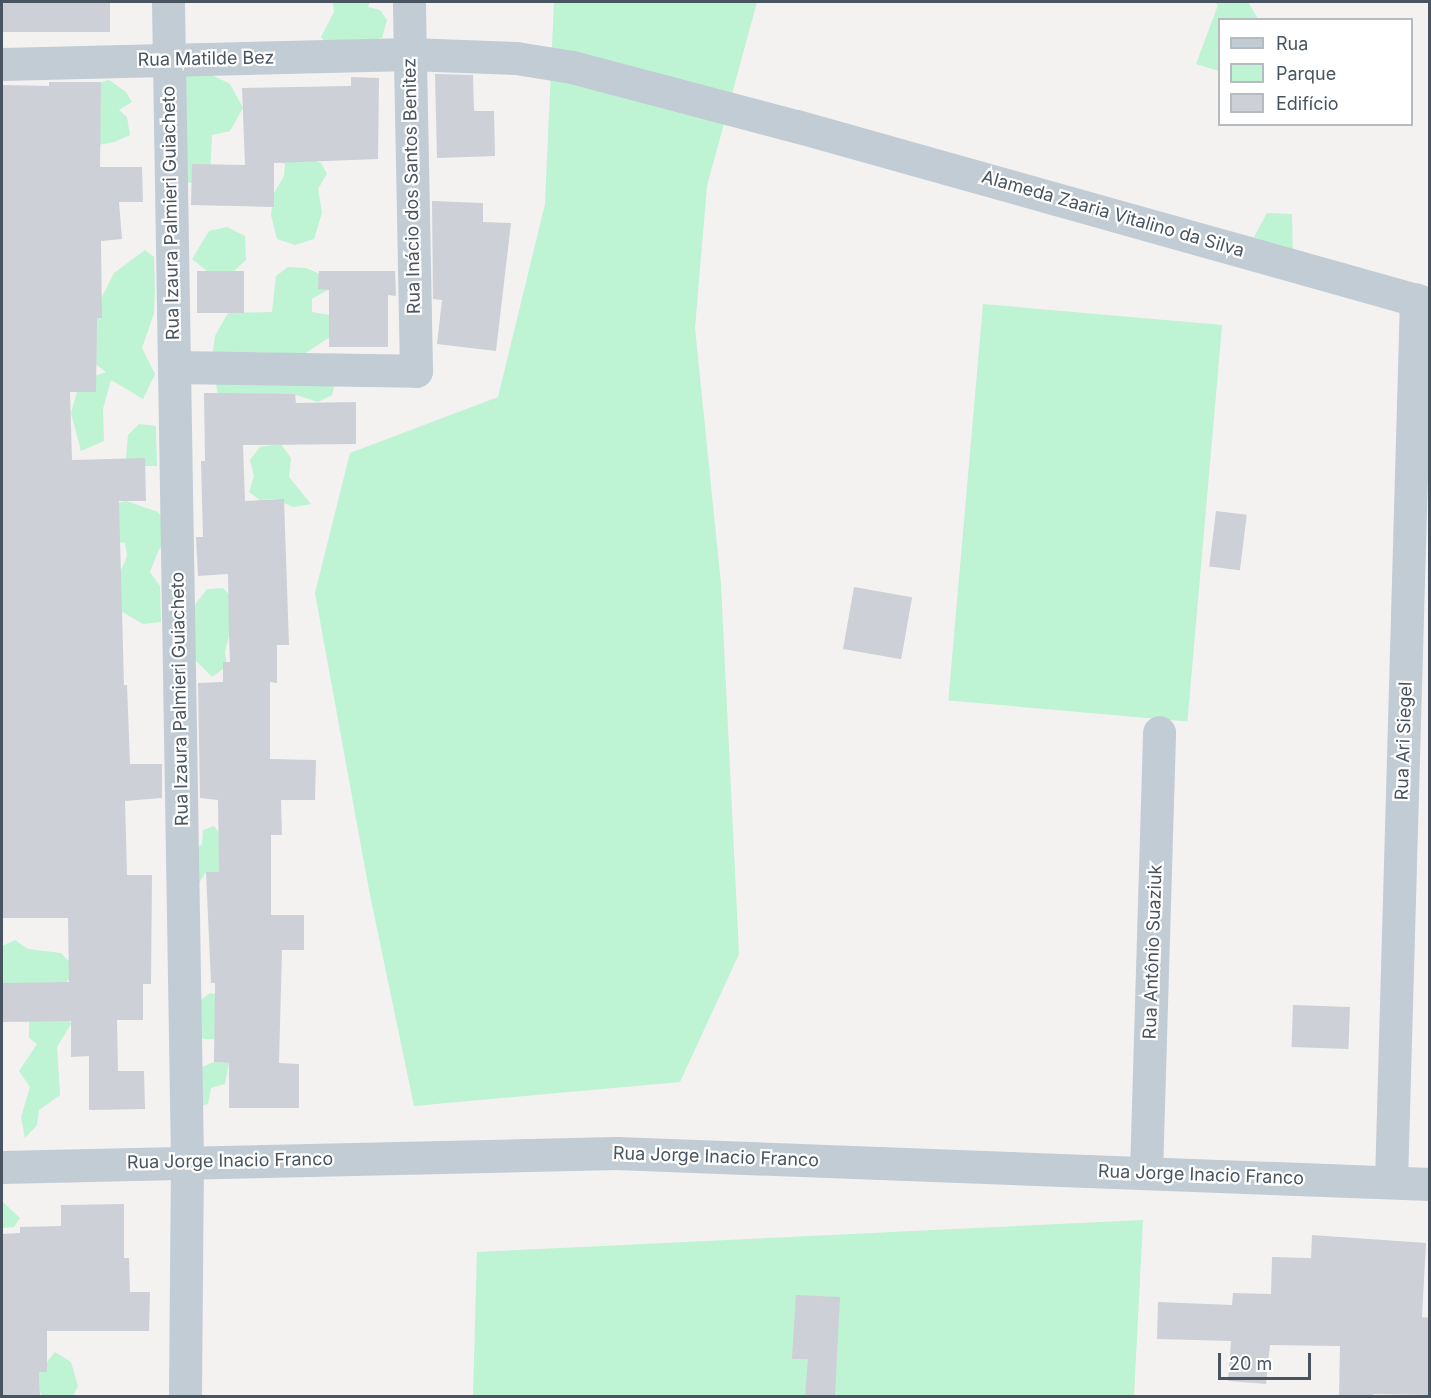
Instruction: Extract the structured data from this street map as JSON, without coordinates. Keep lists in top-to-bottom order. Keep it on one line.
{"streets":{"street":["Rua Matilde Bez","Rua Inácio dos Santos Benitez","Rua Izaura Palmieri Guiacheto","Alameda Zaaria Vitalino da Silva","Rua Ari Siegel","Rua Antônio Suaziuk","Rua Jorge Inacio Franco"]},"crossings":[["Rua Matilde Bez","Rua Inácio dos Santos Benitez"],["Rua Matilde Bez","Rua Izaura Palmieri Guiacheto"],["Rua Matilde Bez","Alameda Zaaria Vitalino da Silva"],["Rua Inácio dos Santos Benitez","Rua Izaura Palmieri Guiacheto"],["Rua Izaura Palmieri Guiacheto","Rua Jorge Inacio Franco"],["Alameda Zaaria Vitalino da Silva","Rua Ari Siegel"],["Rua Ari Siegel","Rua Jorge Inacio Franco"],["Rua Antônio Suaziuk","Rua Jorge Inacio Franco"]],"legend":["Rua","Parque","Edifício"],"scale_bar":"20 m"}
